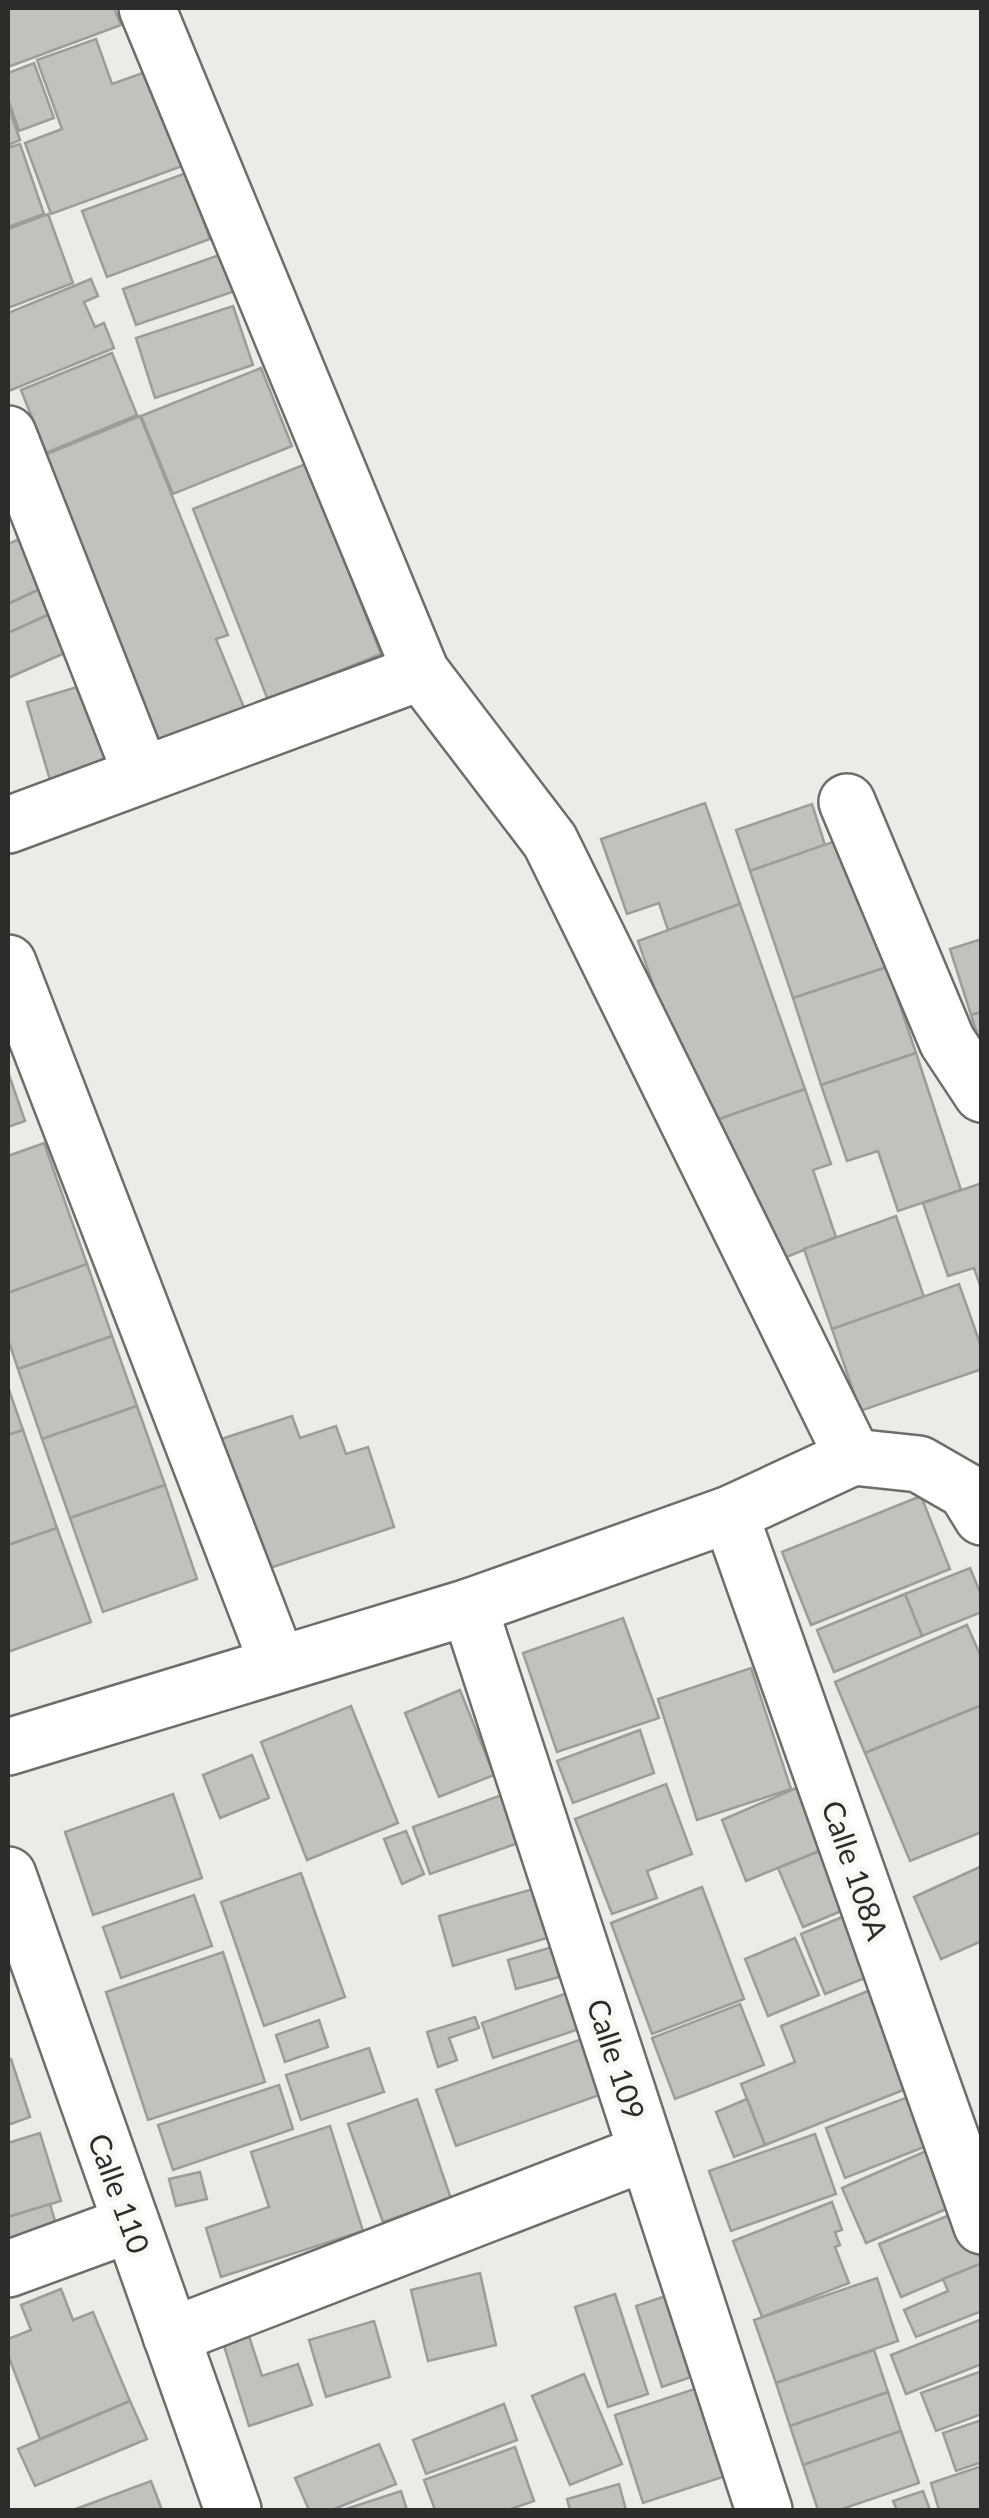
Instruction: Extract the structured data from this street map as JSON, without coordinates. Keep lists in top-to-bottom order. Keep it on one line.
{"streets":{"street":["Calle 108A","Calle 109","Calle 110"]}}
